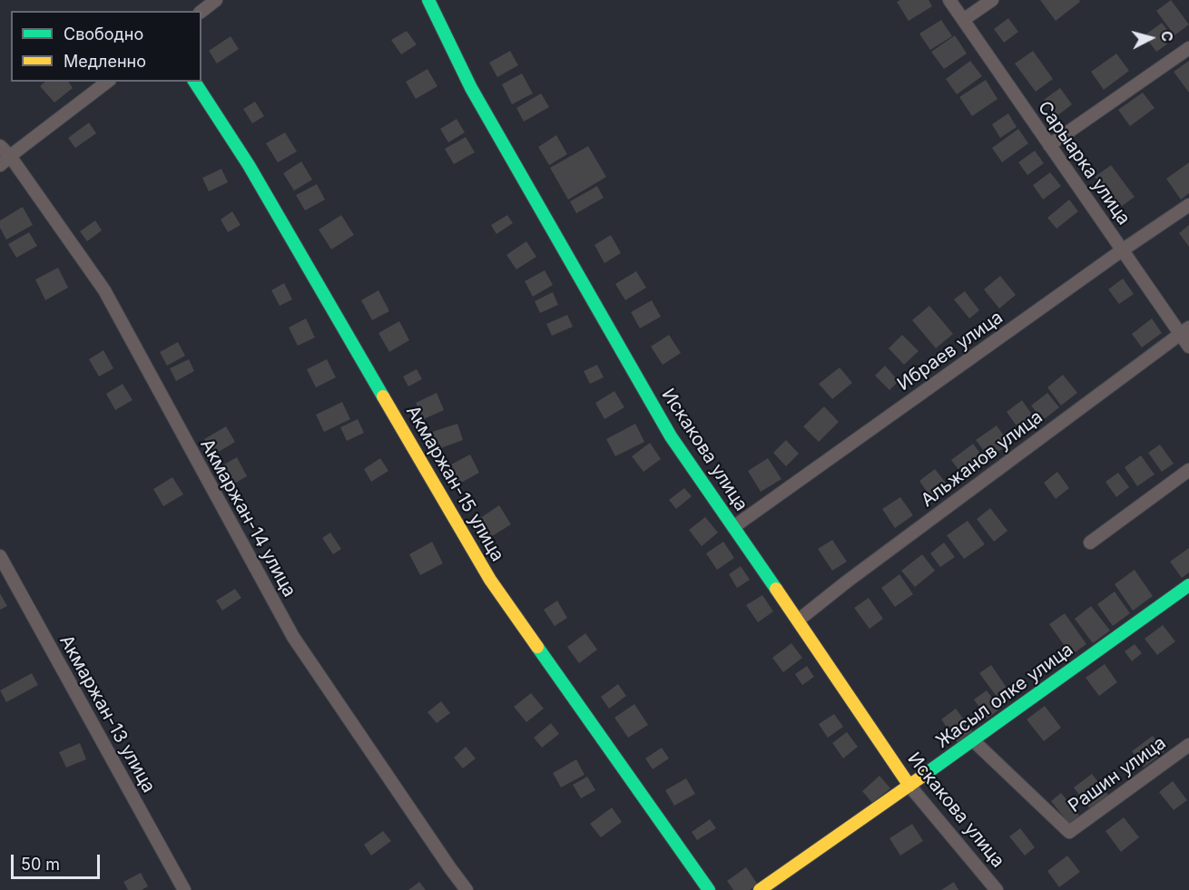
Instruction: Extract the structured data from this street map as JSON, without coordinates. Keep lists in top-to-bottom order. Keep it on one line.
{"streets":{"street":["Сарыарка улица","Ибраев улица","Искакова улица","Альжанов улица","Акмаржан-15 улица","Акмаржан-14 улица","Жасыл олке улица","Акмаржан-13 улица","Рашин улица"]},"crossings":[["Сарыарка улица","Ибраев улица"],["Сарыарка улица","Альжанов улица"],["Ибраев улица","Искакова улица"],["Искакова улица","Альжанов улица"],["Искакова улица","Жасыл олке улица"],["Жасыл олке улица","Рашин улица"]],"legend":["Свободно","Медленно"],"scale_bar":"50 m","north":"right"}
